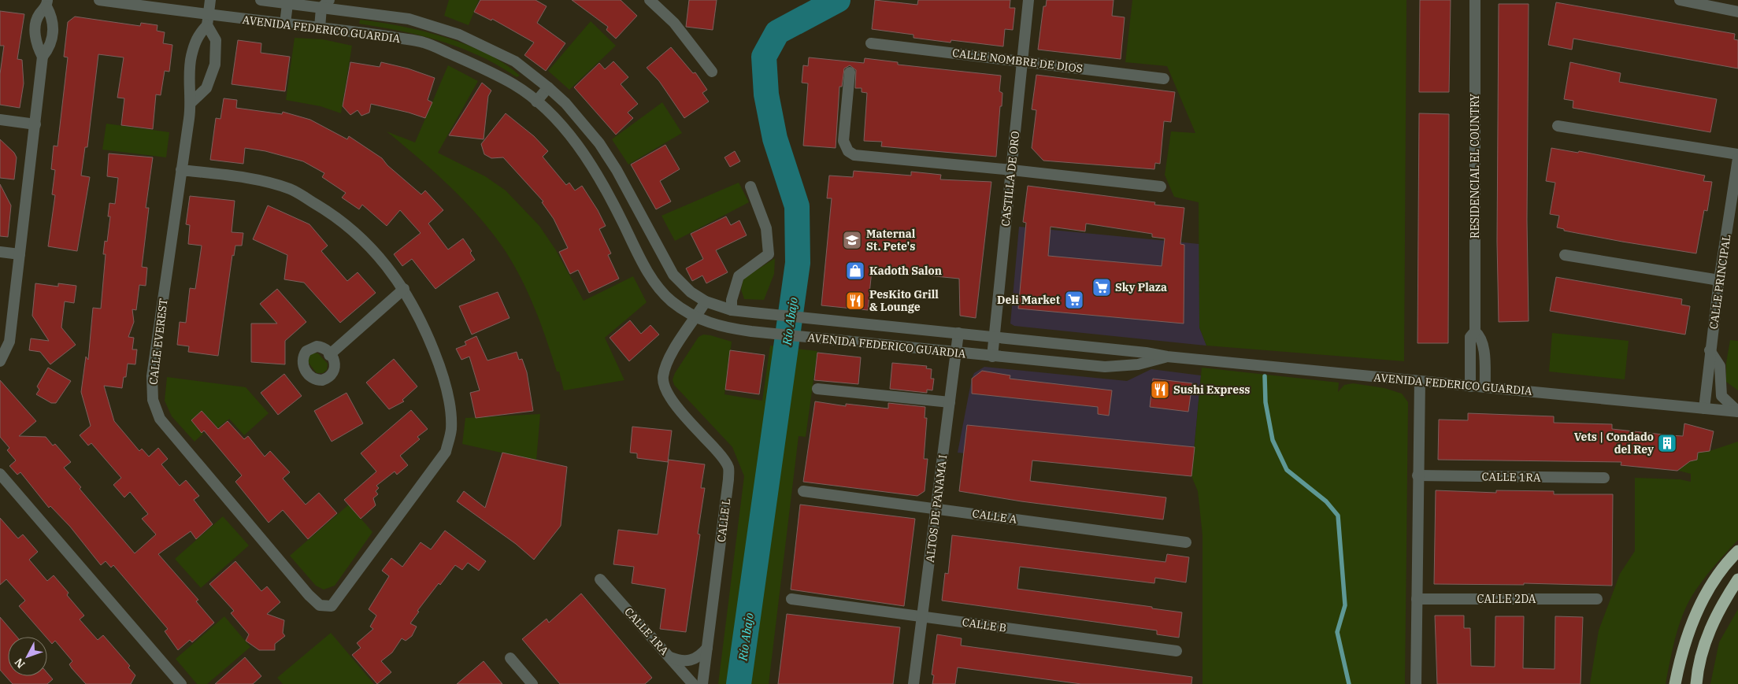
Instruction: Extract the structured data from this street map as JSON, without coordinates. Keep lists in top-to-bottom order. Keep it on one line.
{"streets":{"street":["AVENIDA FEDERICO GUARDIA","CALLE NOMBRE DE DIOS","RESIDENCIAL EL COUNTRY","CASTILLA DE ORO","CALLE PRINCIPAL","CALLE EVEREST","CALLE 1RA","ALTOS DE PANAMA I","CALLE A","CALLE L","CALLE 2DA","CALLE B"]},"crossings":[["AVENIDA FEDERICO GUARDIA","RESIDENCIAL EL COUNTRY"],["AVENIDA FEDERICO GUARDIA","CASTILLA DE ORO"],["AVENIDA FEDERICO GUARDIA","CALLE PRINCIPAL"],["AVENIDA FEDERICO GUARDIA","CALLE EVEREST"],["AVENIDA FEDERICO GUARDIA","ALTOS DE PANAMA I"],["AVENIDA FEDERICO GUARDIA","CALLE L"],["CALLE NOMBRE DE DIOS","CASTILLA DE ORO"],["ALTOS DE PANAMA I","CALLE A"],["ALTOS DE PANAMA I","CALLE B"]],"water":["Río Abajo"],"places":{"school or university":["Maternal St. Pete's"],"shop":["Kadoth Salon"],"supermarket":["Sky Plaza","Deli Market"],"restaurant":["PesKito Grill & Lounge","Sushi Express"],"building":["Vets | Condado del Rey"]},"north":"bottom left"}
